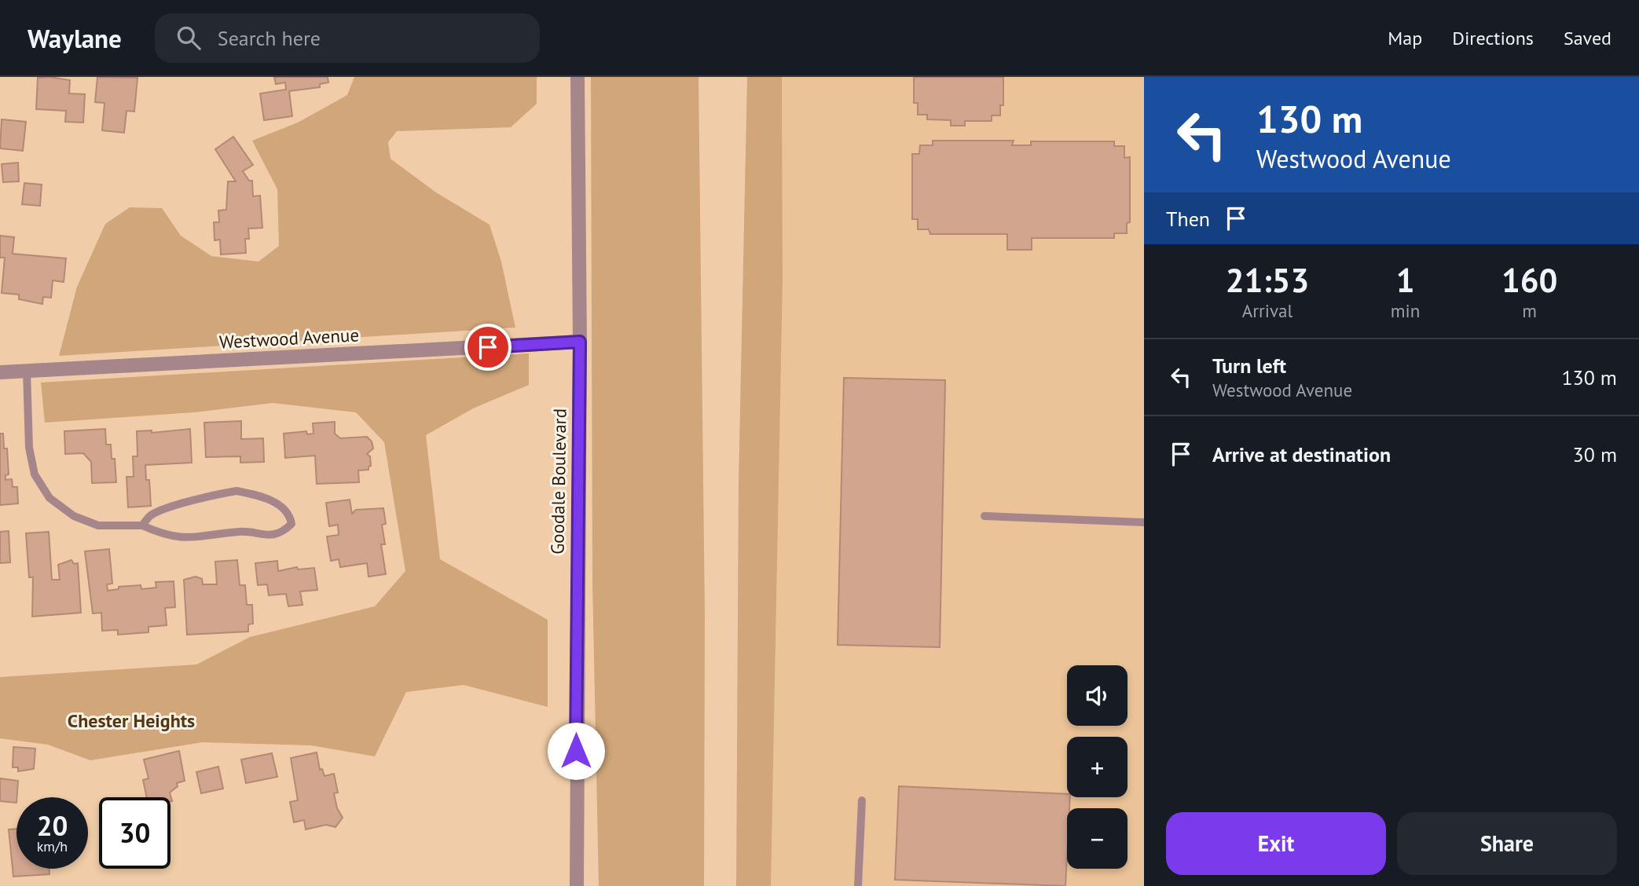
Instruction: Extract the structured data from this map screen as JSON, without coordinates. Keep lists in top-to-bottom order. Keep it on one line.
{"streets":{"street":["Westwood Avenue","Goodale Boulevard"]},"crossings":[["Westwood Avenue","Goodale Boulevard"]],"districts":["Chester Heights"],"page":{"header":"Waylane","search":"Search here","nav":["Map","Directions","Saved"],"turn":["130 m","Westwood Avenue"],"then":"Then","eta":["21:53","Arrival","1","min","160","m"],"list":[{"name":"Turn left","note":"Westwood Avenue","value":"130 m"},{"name":"Arrive at destination","value":"30 m"}],"map_buttons":["+","−"],"speed":"20 km/h","limit":"30","buttons":["Exit","Share"]}}
